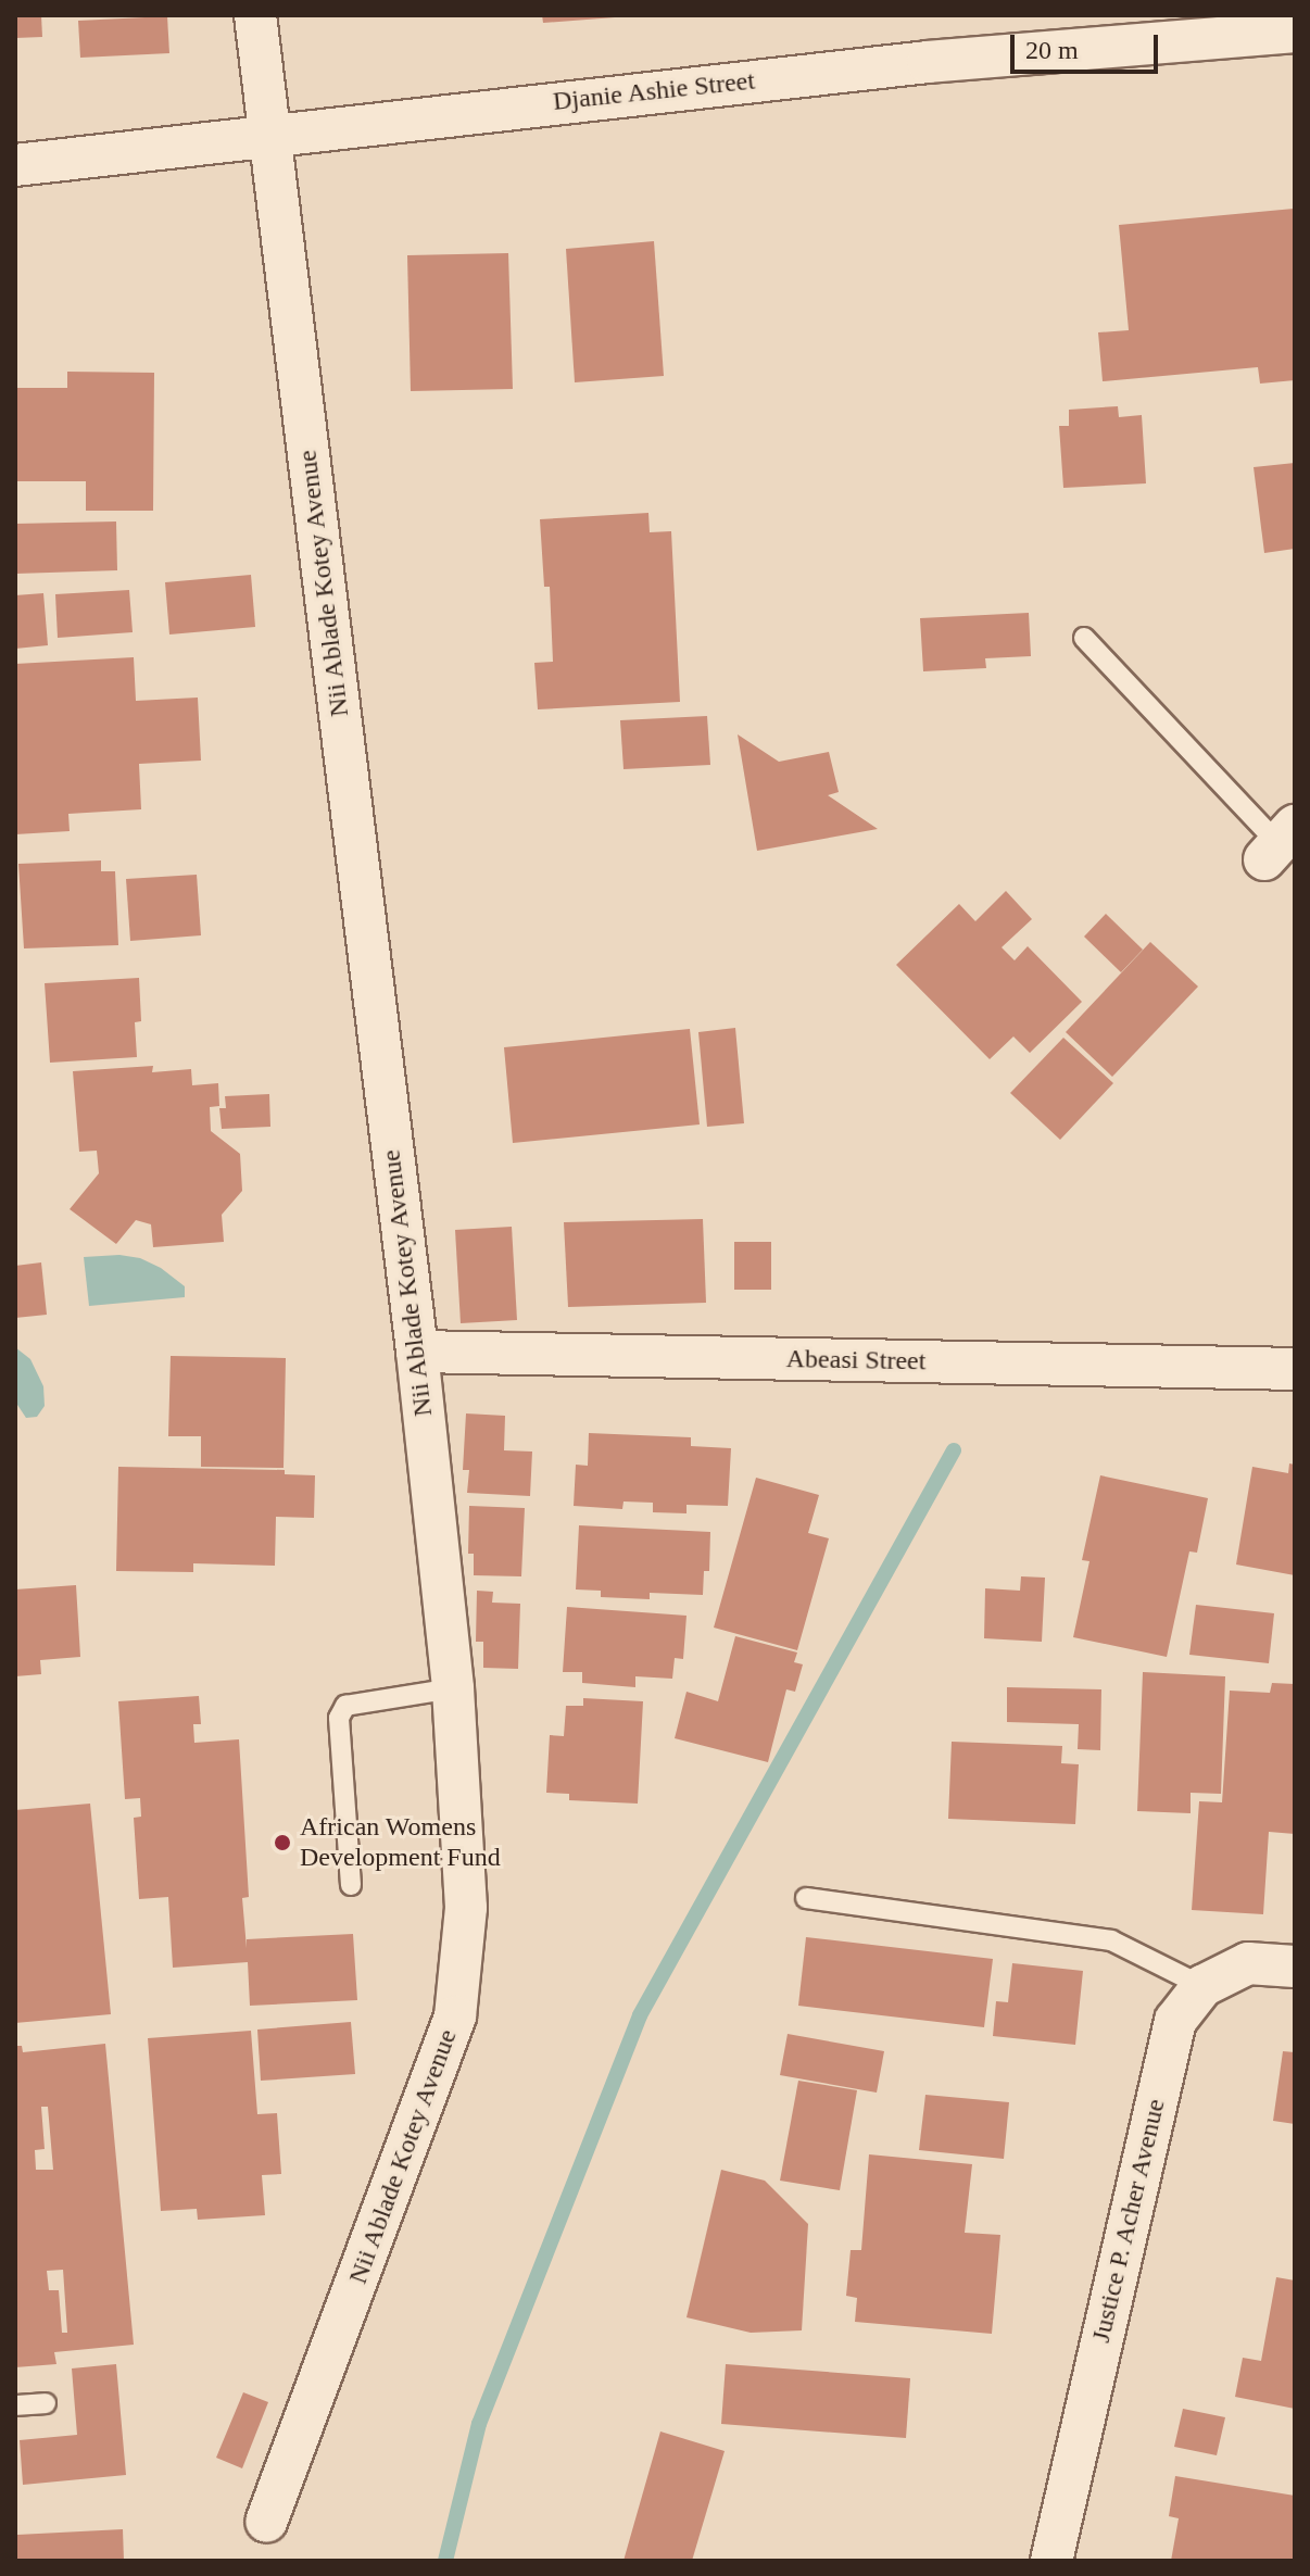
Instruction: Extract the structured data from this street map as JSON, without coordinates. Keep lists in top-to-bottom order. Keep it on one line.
{"streets":{"street":["Djanie Ashie Street","Nii Ablade Kotey Avenue","Abeasi Street","Justice P. Acher Avenue"]},"crossings":[["Djanie Ashie Street","Nii Ablade Kotey Avenue"],["Nii Ablade Kotey Avenue","Abeasi Street"]],"places":["African Womens Development Fund"],"scale_bar":"20 m"}
